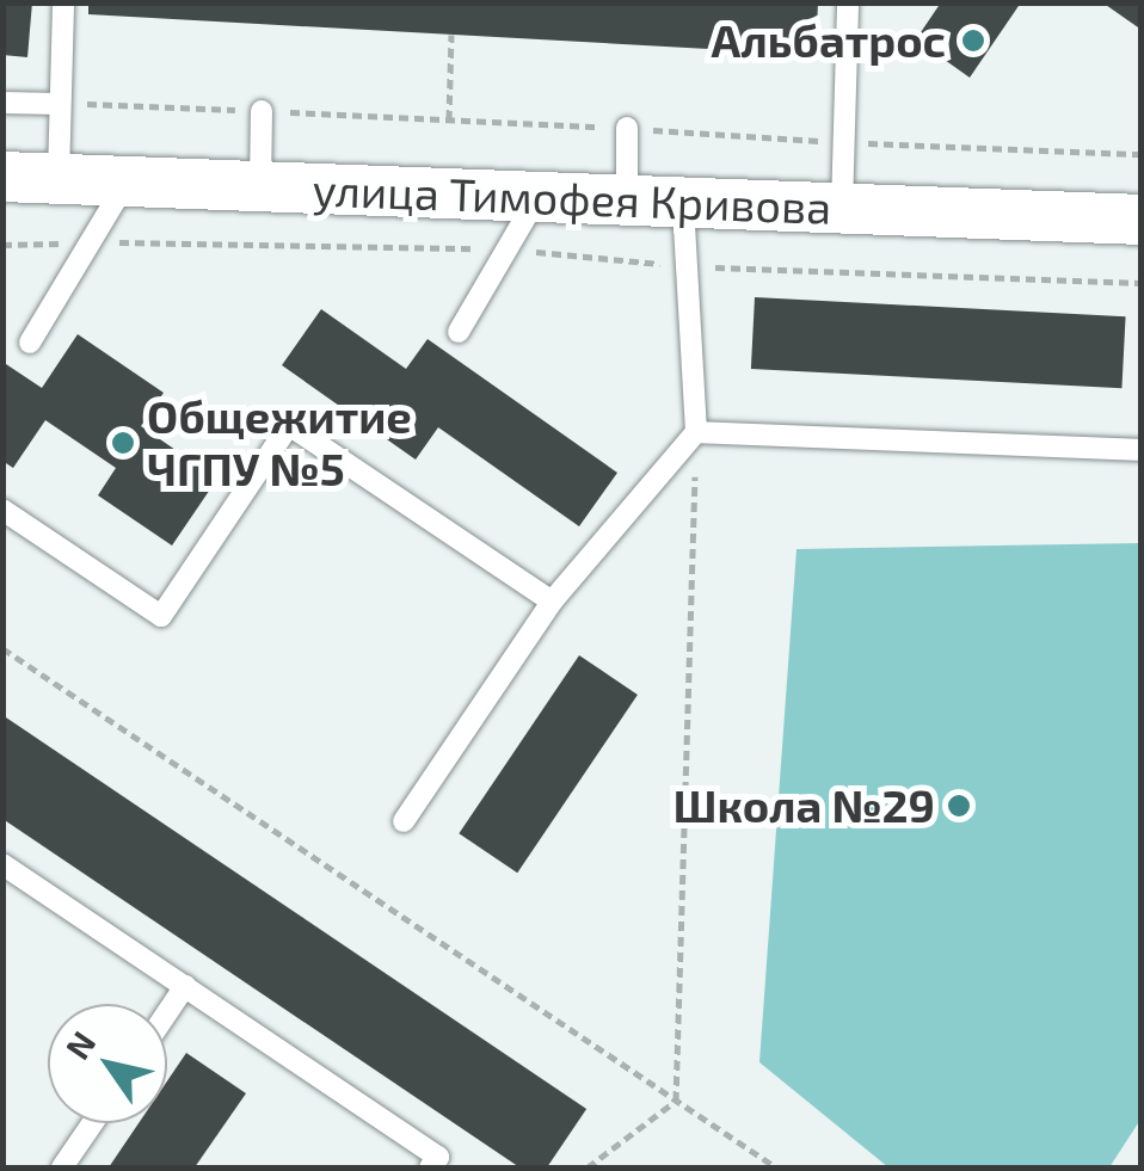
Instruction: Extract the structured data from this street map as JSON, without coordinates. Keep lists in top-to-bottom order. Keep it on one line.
{"streets":{"street":["улица Тимофея Кривова"]},"places":["Альбатрос","Общежитие ЧГПУ №5","Школа №29"],"north":"top left"}
